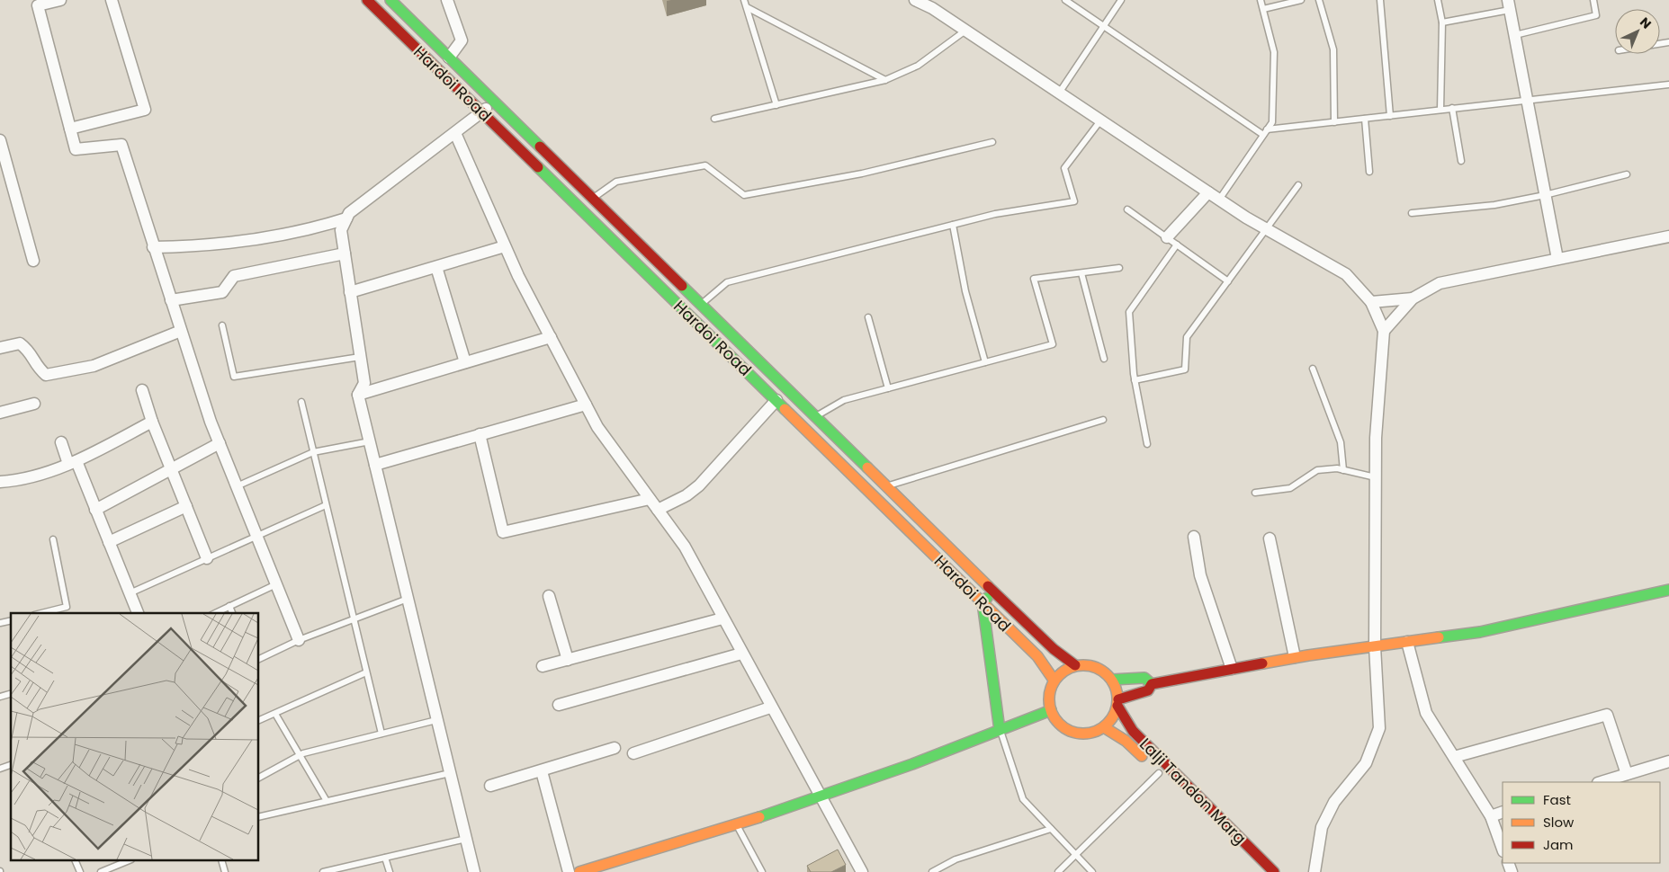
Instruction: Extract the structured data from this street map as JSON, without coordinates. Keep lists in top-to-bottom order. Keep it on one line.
{"streets":{"main road":["Hardoi Road","Lalji Tandon Marg"]},"crossings":[["Hardoi Road","Lalji Tandon Marg"]],"legend":["Fast","Slow","Jam"],"north":"top right"}
